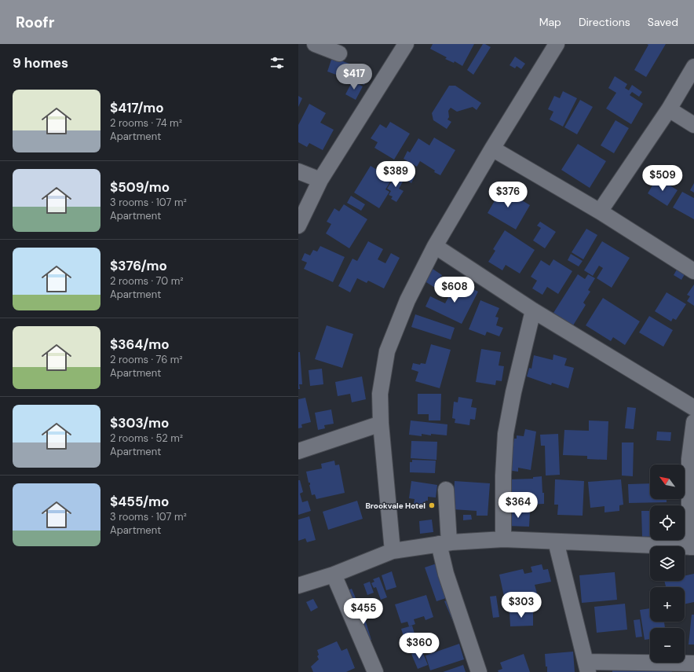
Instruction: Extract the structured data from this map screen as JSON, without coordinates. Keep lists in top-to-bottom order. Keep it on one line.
{"places":["Brookvale Hotel"],"north":"top left","page":{"header":"Roofr","nav":["Map","Directions","Saved"],"heading":"9 homes","price":["$417","$389","$509","$376","$608","$364","$303","$455","$360"],"list":[{"name":"$417/mo","note":"2 rooms · 74 m² · Apartment"},{"name":"$509/mo","note":"3 rooms · 107 m² · Apartment"},{"name":"$376/mo","note":"2 rooms · 70 m² · Apartment"},{"name":"$364/mo","note":"2 rooms · 76 m² · Apartment"},{"name":"$303/mo","note":"2 rooms · 52 m² · Apartment"},{"name":"$455/mo","note":"3 rooms · 107 m² · Apartment"}],"map_buttons":["+","−"]}}
